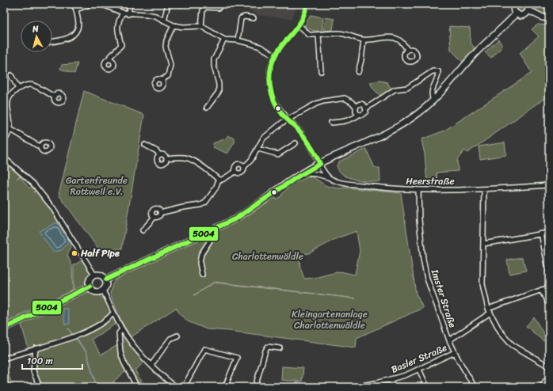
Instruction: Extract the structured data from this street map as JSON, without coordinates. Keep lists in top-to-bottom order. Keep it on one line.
{"streets":{"street":["Heerstraße","Imster Straße","Basler Straße"]},"crossings":[["Heerstraße","Imster Straße"],["Imster Straße","Basler Straße"]],"parks":["Gartenfreunde Rottweil e.V.","Charlottenwäldle","Kleingartenanlage Charlottenwäldle"],"places":["Half Pipe"],"lines":["transit line 5004"],"scale_bar":"100 m","north":"top"}
